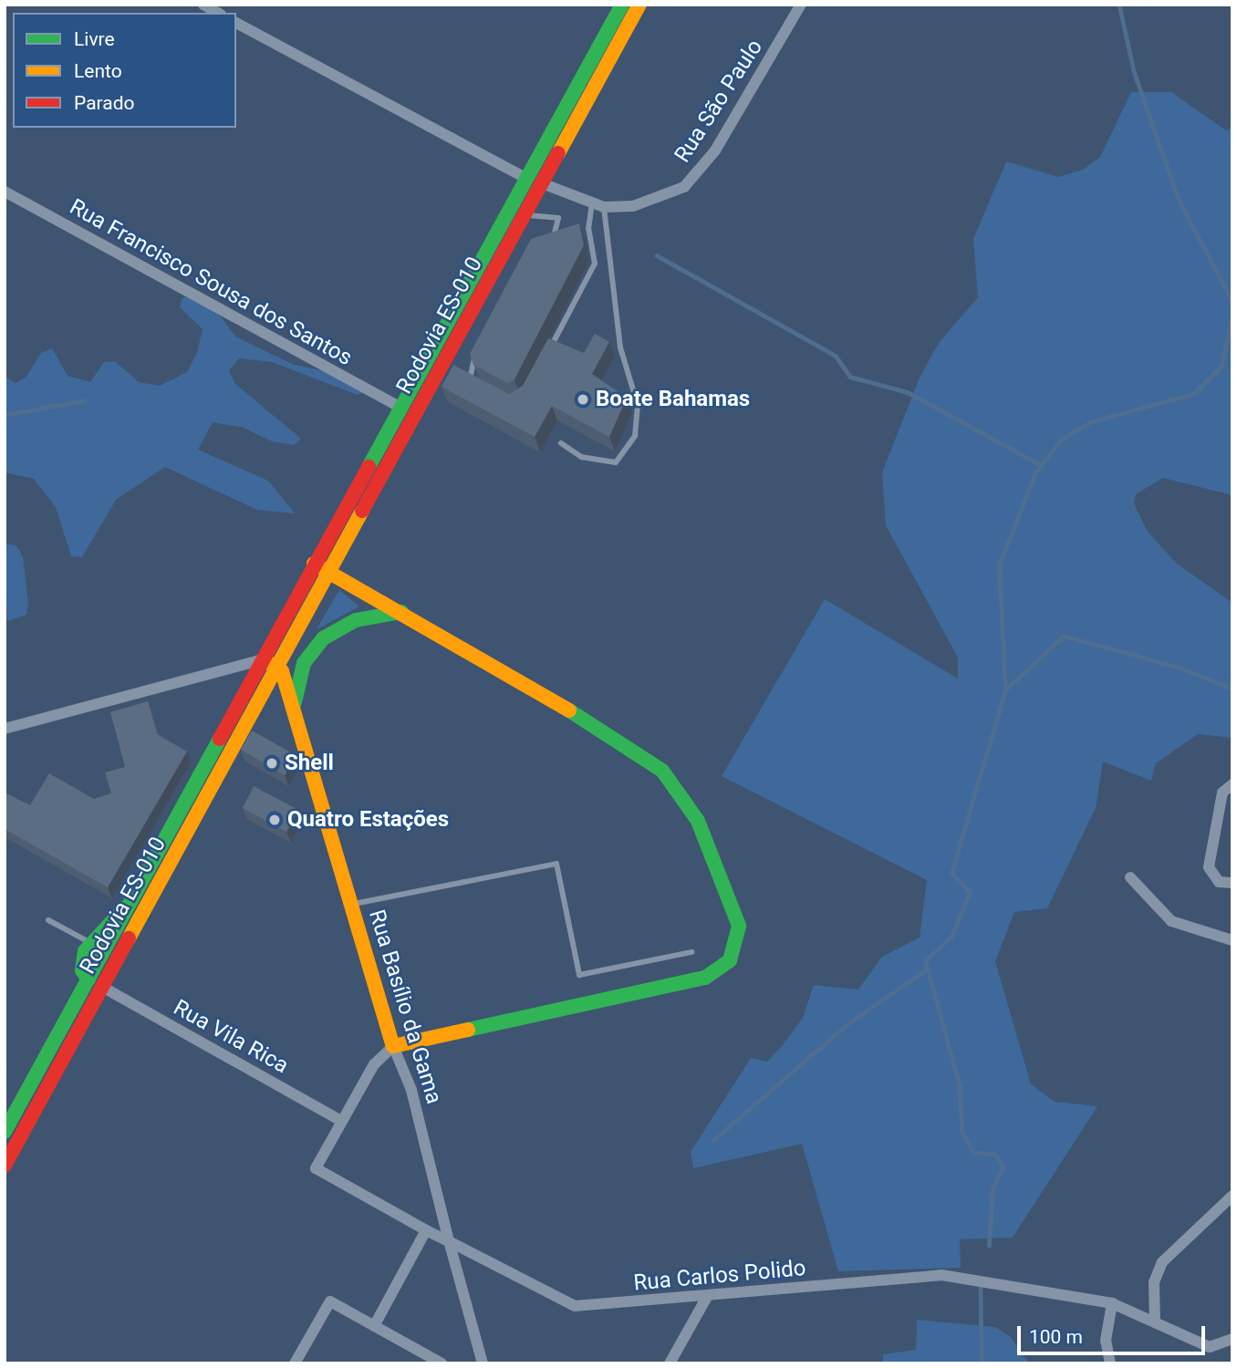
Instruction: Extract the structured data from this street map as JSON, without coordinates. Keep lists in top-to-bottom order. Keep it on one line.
{"streets":{"main road":["Rodovia ES-010","Rua Basílio da Gama"],"street":["Rua São Paulo","Rua Francisco Sousa dos Santos","Rua Vila Rica","Rua Carlos Polido"]},"crossings":[["Rua Francisco Sousa dos Santos","Rodovia ES-010"],["Rodovia ES-010","Rua Basílio da Gama"],["Rodovia ES-010","Rua Vila Rica"],["Rua Basílio da Gama","Rua Carlos Polido"],["Rua Vila Rica","Rua Carlos Polido"]],"places":["Boate Bahamas","Shell","Quatro Estações"],"legend":["Livre","Lento","Parado"],"scale_bar":"100 m"}
